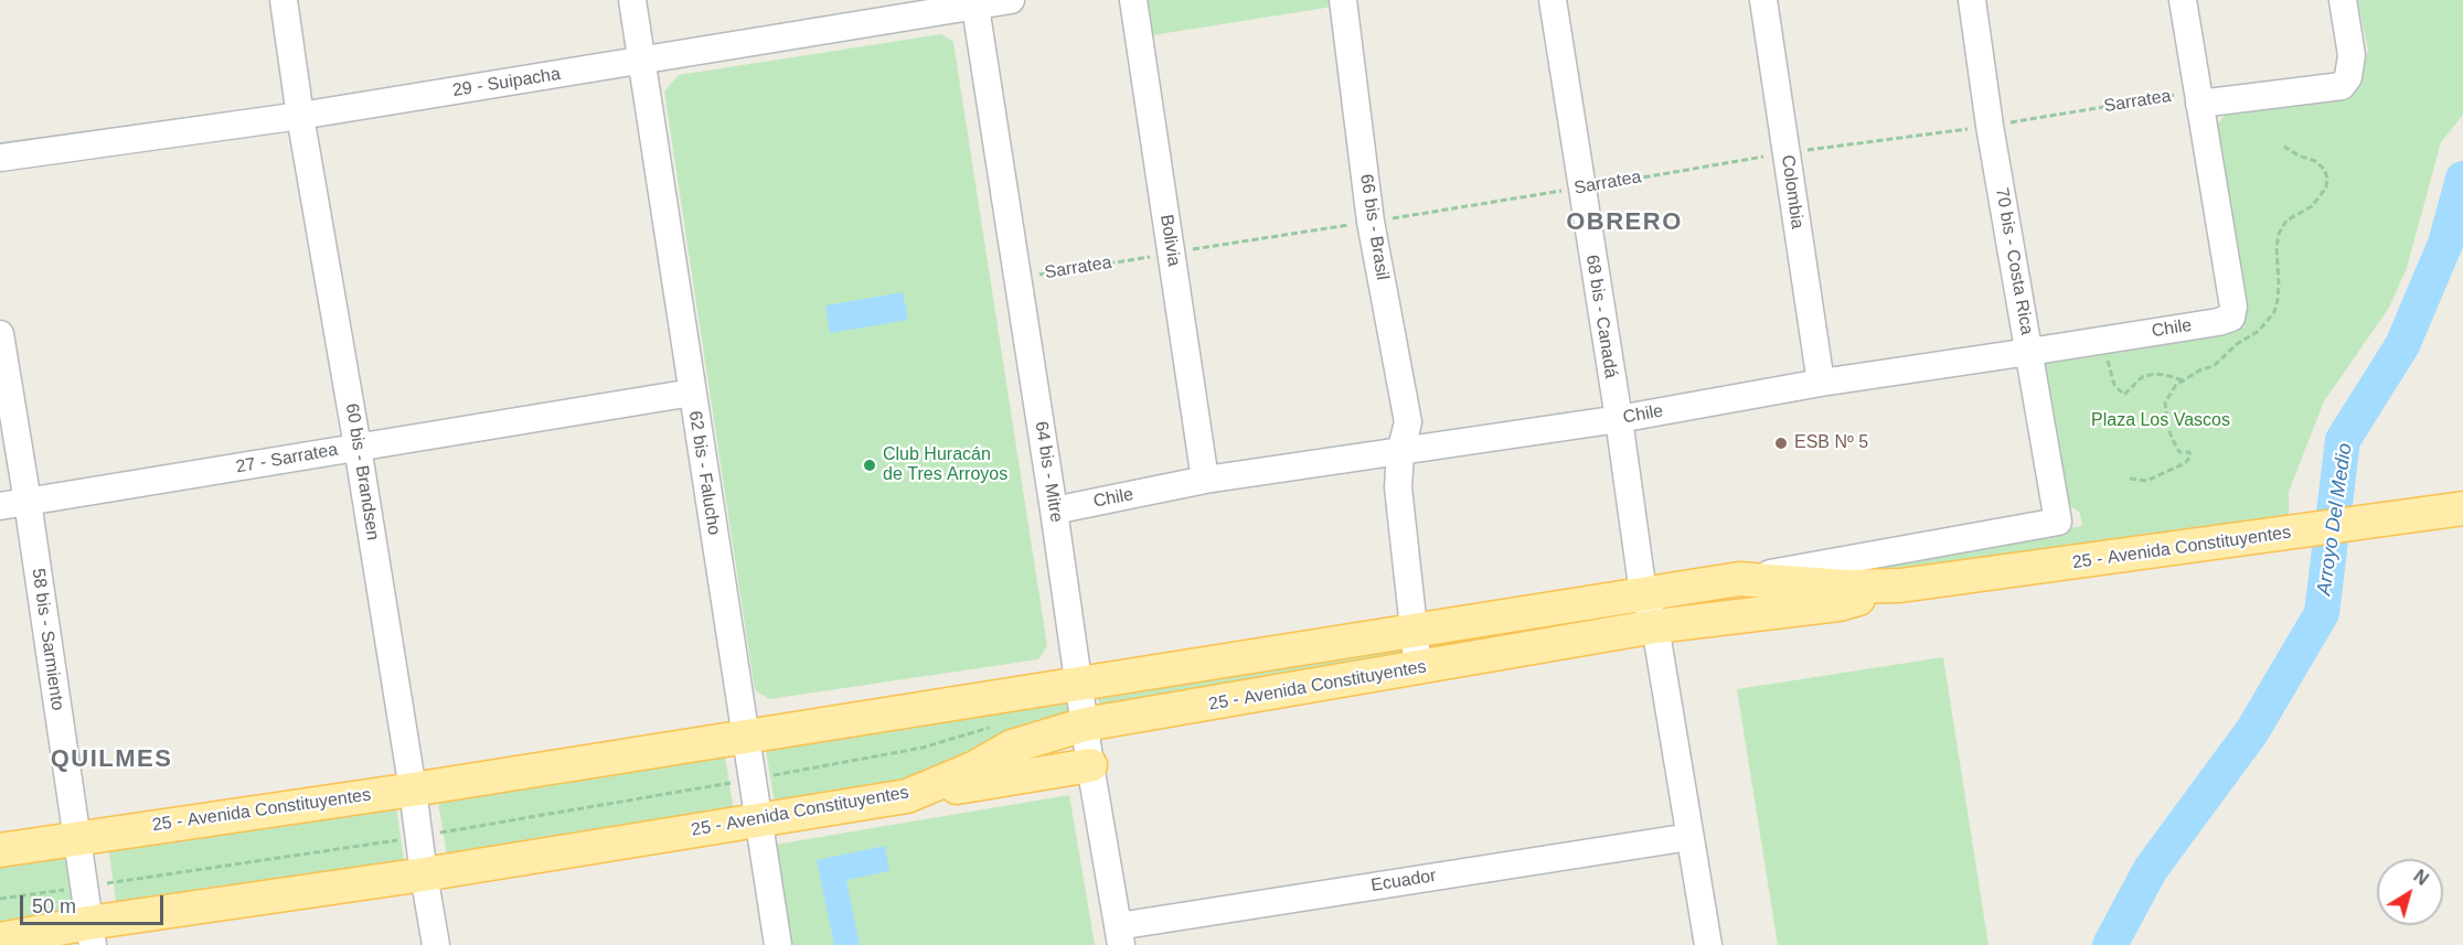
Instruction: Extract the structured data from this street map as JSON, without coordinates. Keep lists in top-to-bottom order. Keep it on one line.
{"streets":{"main road":["25 - Avenida Constituyentes"],"street":["29 - Suipacha","Sarratea","Colombia","66 bis - Brasil","Bolivia","70 bis - Costa Rica","68 bis - Canadá","Chile","27 - Sarratea","60 bis - Brandsen","64 bis - Mitre","62 bis - Falucho","58 bis - Sarmiento","Ecuador"]},"crossings":[["29 - Suipacha","60 bis - Brandsen"],["29 - Suipacha","64 bis - Mitre"],["29 - Suipacha","62 bis - Falucho"],["Sarratea","Colombia"],["Sarratea","66 bis - Brasil"],["Sarratea","Bolivia"],["Sarratea","70 bis - Costa Rica"],["Sarratea","68 bis - Canadá"],["Sarratea","Chile"],["Sarratea","64 bis - Mitre"],["Colombia","Chile"],["66 bis - Brasil","Chile"],["66 bis - Brasil","25 - Avenida Constituyentes"],["Bolivia","Chile"],["70 bis - Costa Rica","Chile"],["70 bis - Costa Rica","25 - Avenida Constituyentes"],["68 bis - Canadá","Chile"],["68 bis - Canadá","25 - Avenida Constituyentes"],["68 bis - Canadá","Ecuador"],["Chile","64 bis - Mitre"],["27 - Sarratea","60 bis - Brandsen"],["27 - Sarratea","62 bis - Falucho"],["27 - Sarratea","58 bis - Sarmiento"],["60 bis - Brandsen","25 - Avenida Constituyentes"],["64 bis - Mitre","25 - Avenida Constituyentes"],["64 bis - Mitre","Ecuador"],["62 bis - Falucho","25 - Avenida Constituyentes"],["25 - Avenida Constituyentes","58 bis - Sarmiento"]],"districts":["OBRERO","QUILMES"],"water":["Arroyo Del Medio"],"parks":["Plaza Los Vascos"],"places":["ESB Nº 5","Club Huracán de Tres Arroyos"],"scale_bar":"50 m","north":"top right"}
